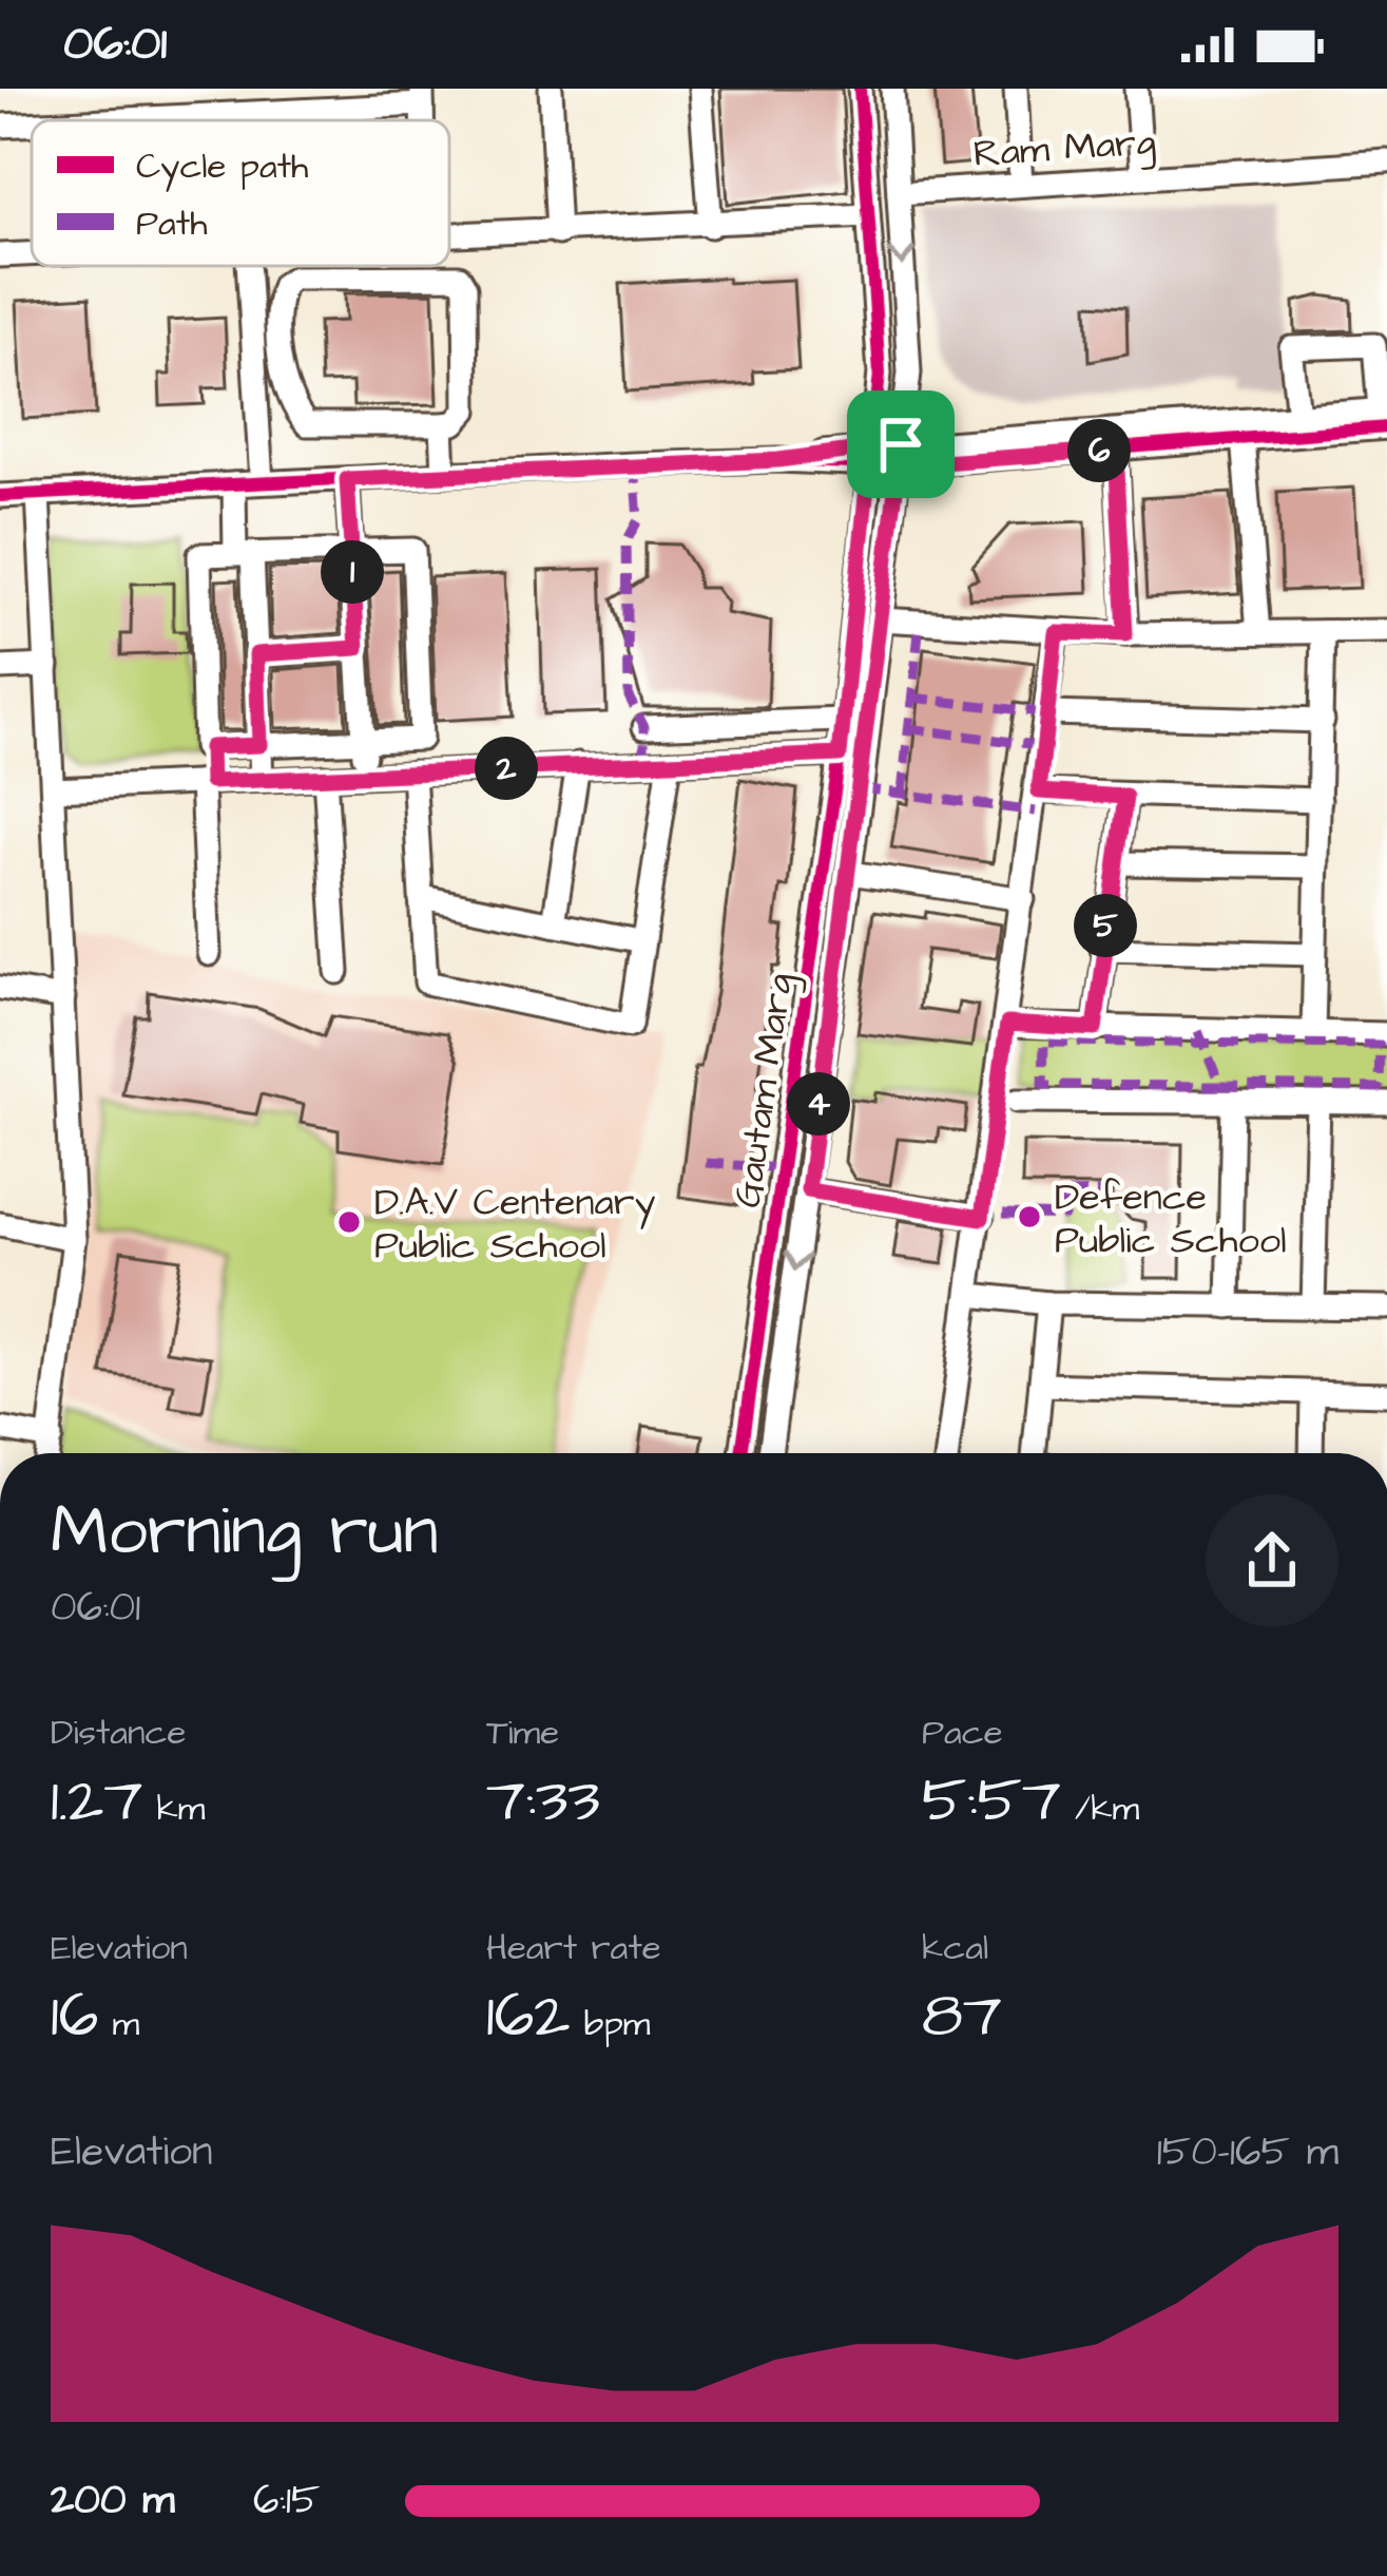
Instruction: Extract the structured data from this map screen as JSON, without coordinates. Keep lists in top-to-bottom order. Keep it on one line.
{"streets":{"street":["Ram Marg","Gautam Marg"]},"places":["Defence Public School","D.A.V Centenary Public School"],"legend":["Cycle path","Path"],"page":{"status":"06:01","pins":["6","1","2","5","4"],"heading":["Morning run","06:01"],"stats":[["Distance","1.27 km"],["Time","7:33"],["Pace","5:57 /km"],["Elevation","16 m"],["Heart rate","162 bpm"],["kcal","87"]],"chart":["Elevation","150–165 m"],"list":[{"name":"200 m","note":"6:15"}]}}
